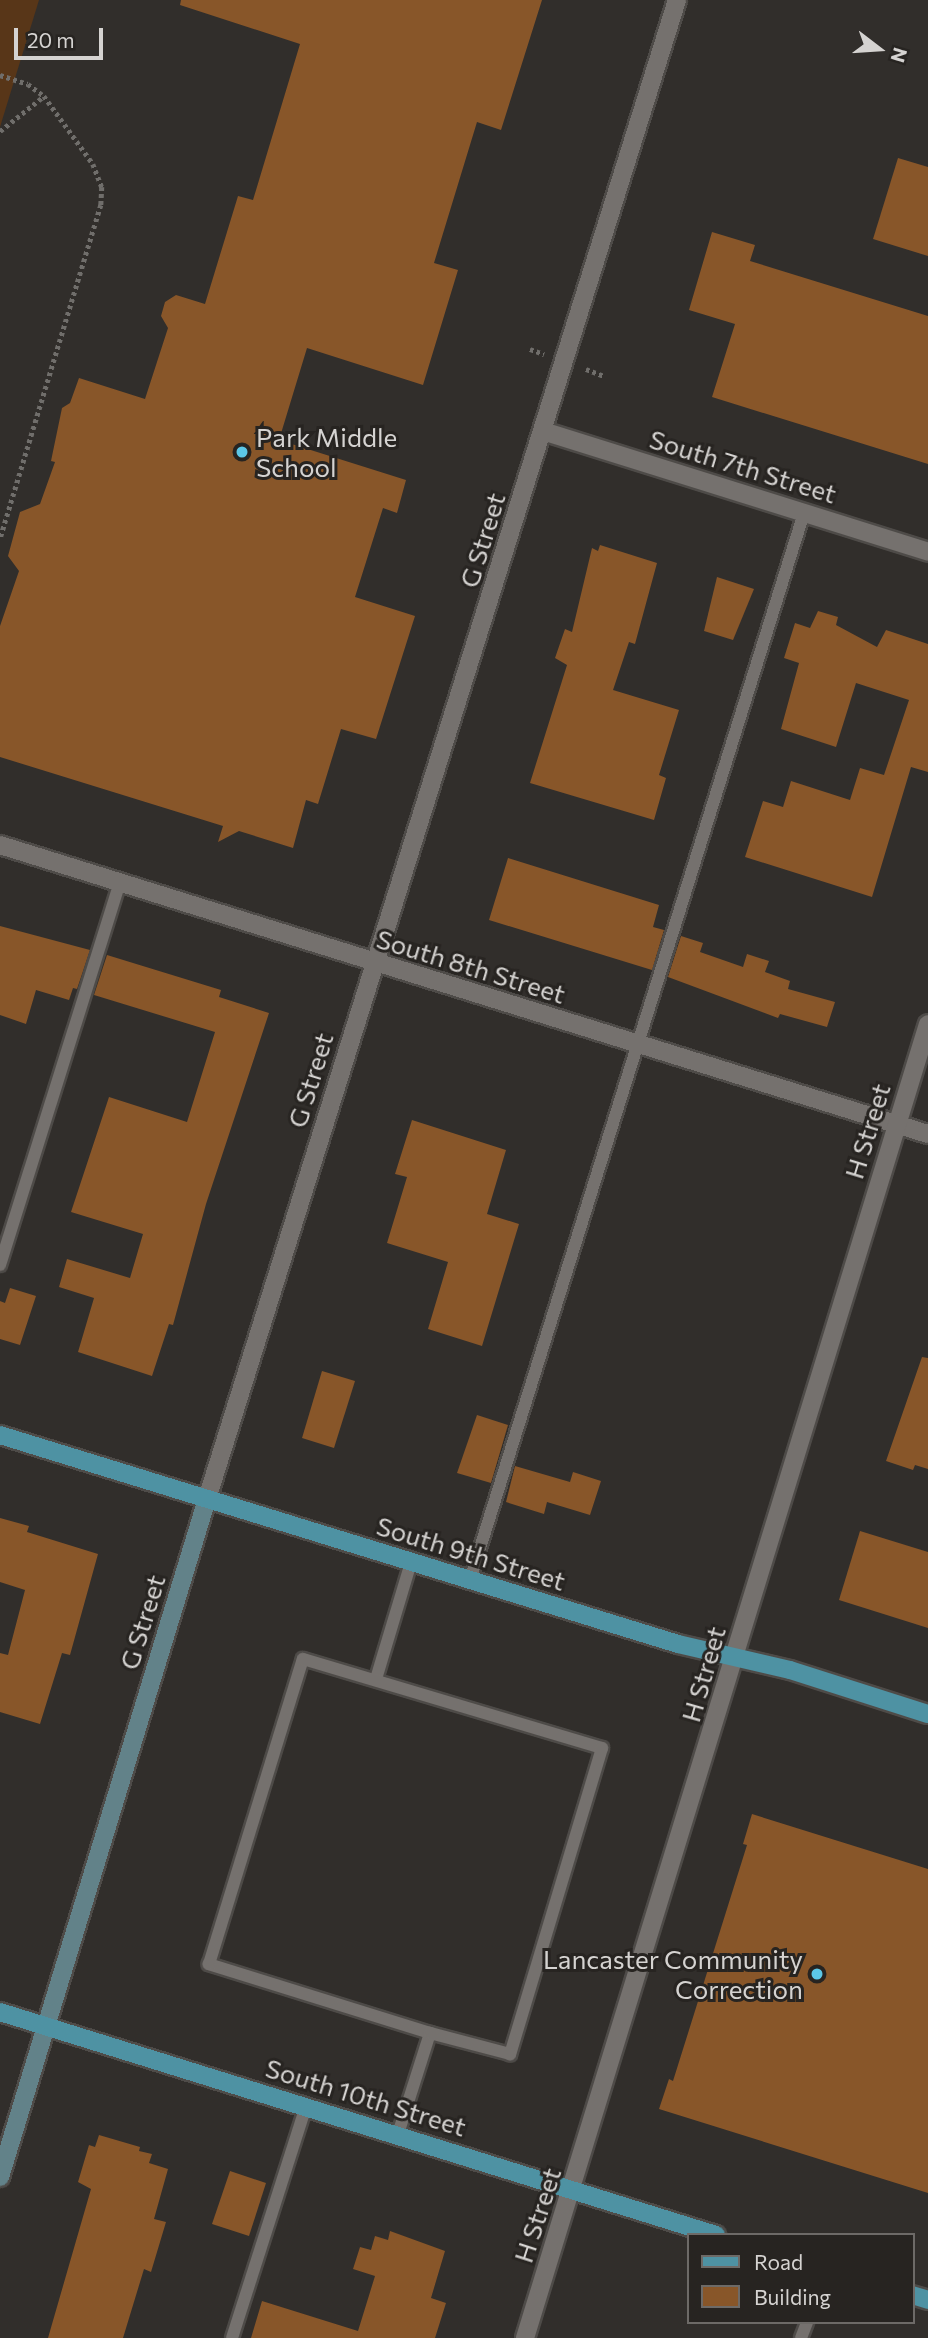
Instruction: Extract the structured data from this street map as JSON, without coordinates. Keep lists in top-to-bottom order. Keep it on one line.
{"streets":{"main road":["South 9th Street","South 10th Street"],"street":["South 7th Street","G Street","South 8th Street","H Street"]},"crossings":[["South 7th Street","G Street"],["G Street","South 8th Street"],["G Street","South 9th Street"],["G Street","South 10th Street"],["South 8th Street","H Street"],["H Street","South 9th Street"],["H Street","South 10th Street"]],"places":["Park Middle School","Lancaster Community Correction"],"legend":["Road","Building"],"scale_bar":"20 m","north":"right"}
